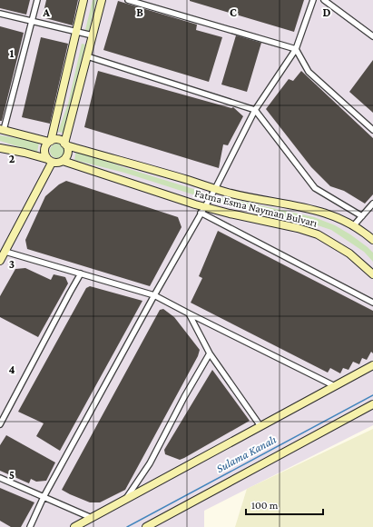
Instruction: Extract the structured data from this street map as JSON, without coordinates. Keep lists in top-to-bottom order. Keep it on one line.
{"streets":{"street":["Fatma Esma Nayman Bulvarı"]},"water":["Sulama Kanalı"],"scale_bar":"100 m","grid":{"columns":["A","B","C","D"],"rows":["1","2","3","4","5"]}}
